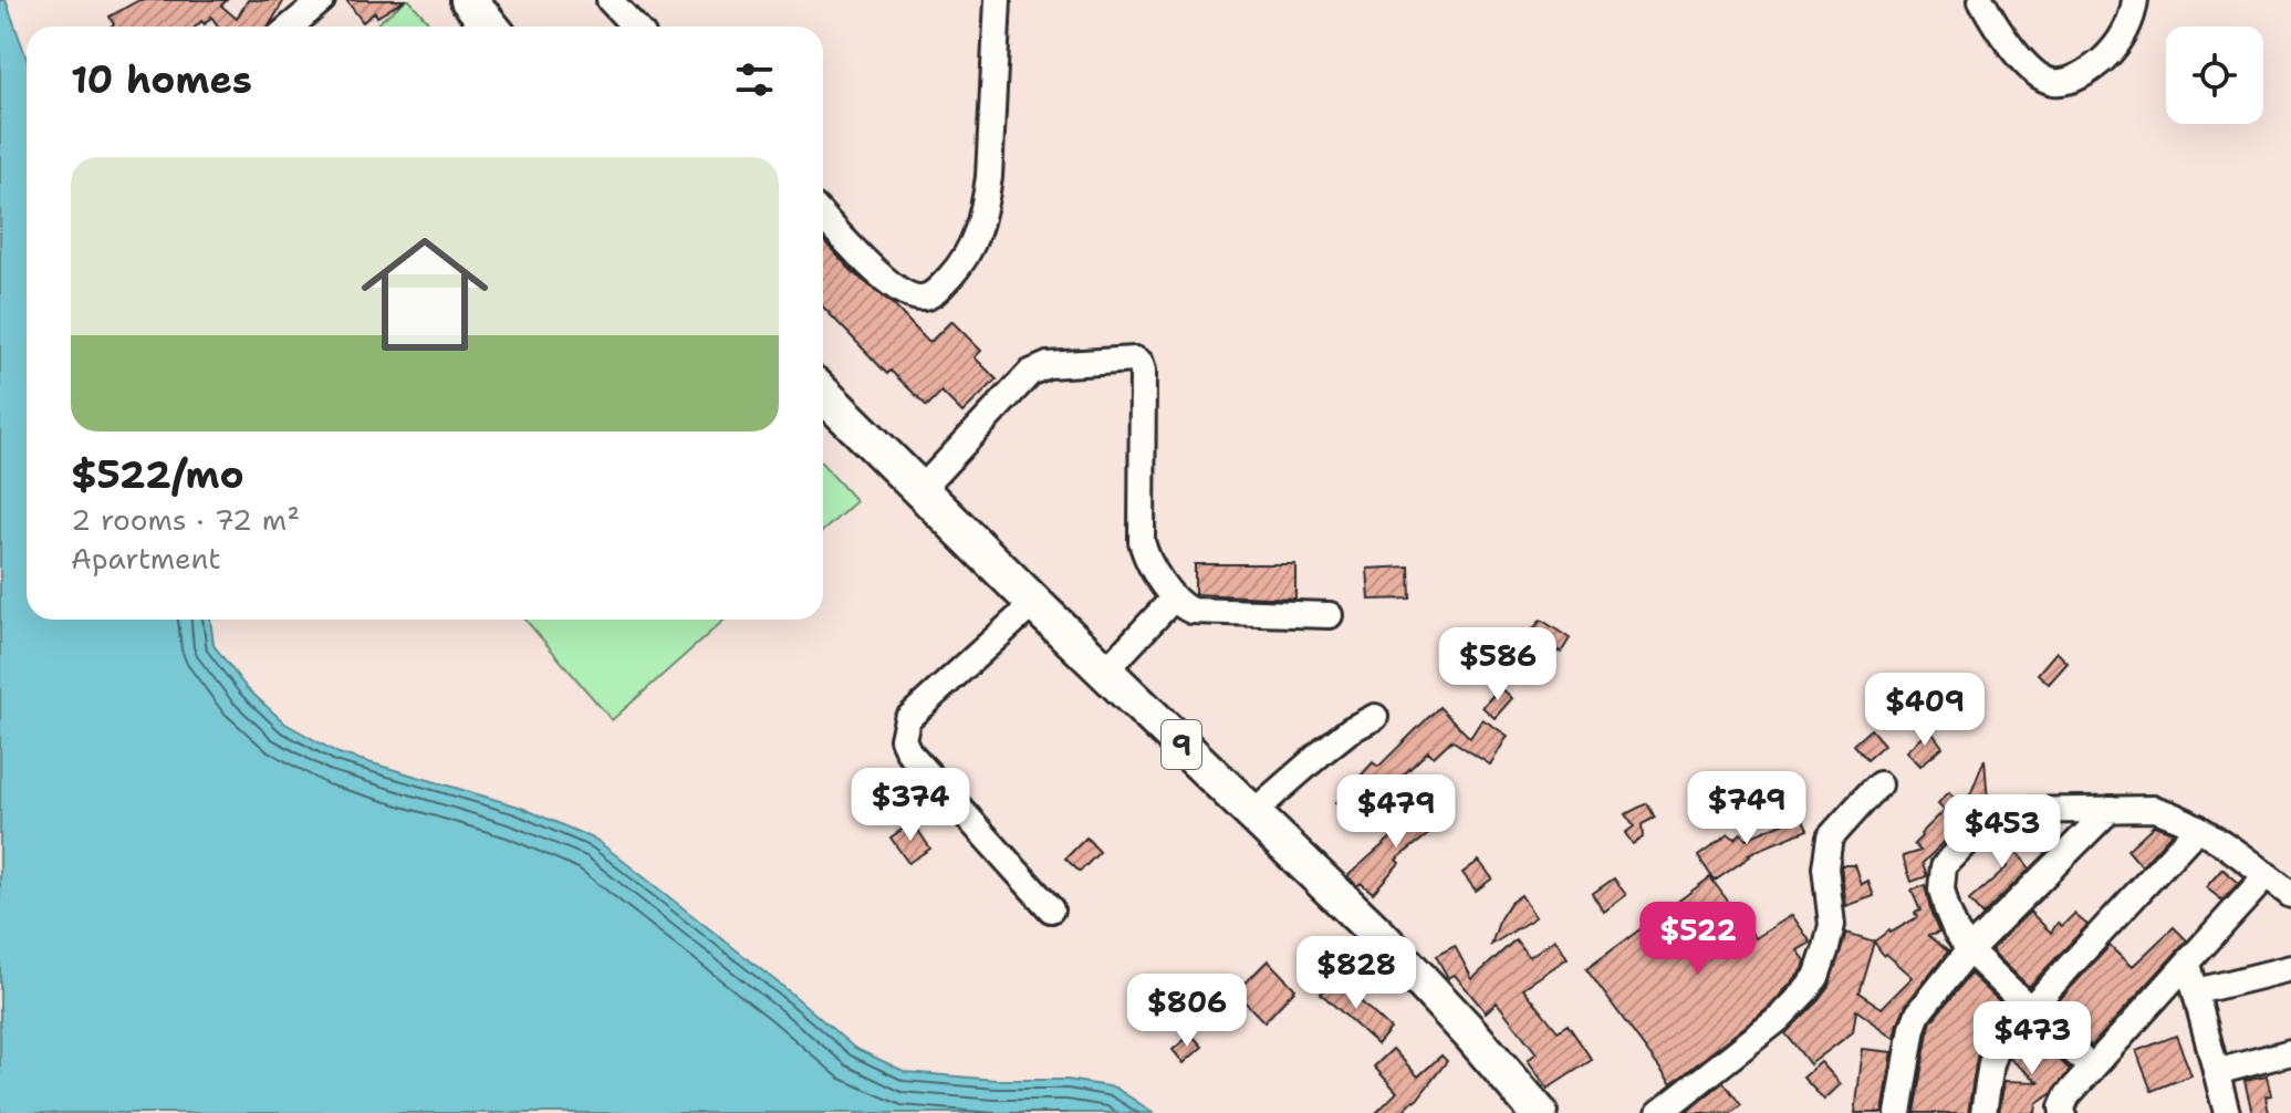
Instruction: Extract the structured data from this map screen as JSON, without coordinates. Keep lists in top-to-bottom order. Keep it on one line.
{"streets":{"highway":["9"]},"page":{"heading":"10 homes","list":[{"name":"$522/mo","note":"2 rooms · 72 m² · Apartment"}],"price":["$586","$409","$374","$749","$479","$453","$522","$828","$806","$473"]}}
